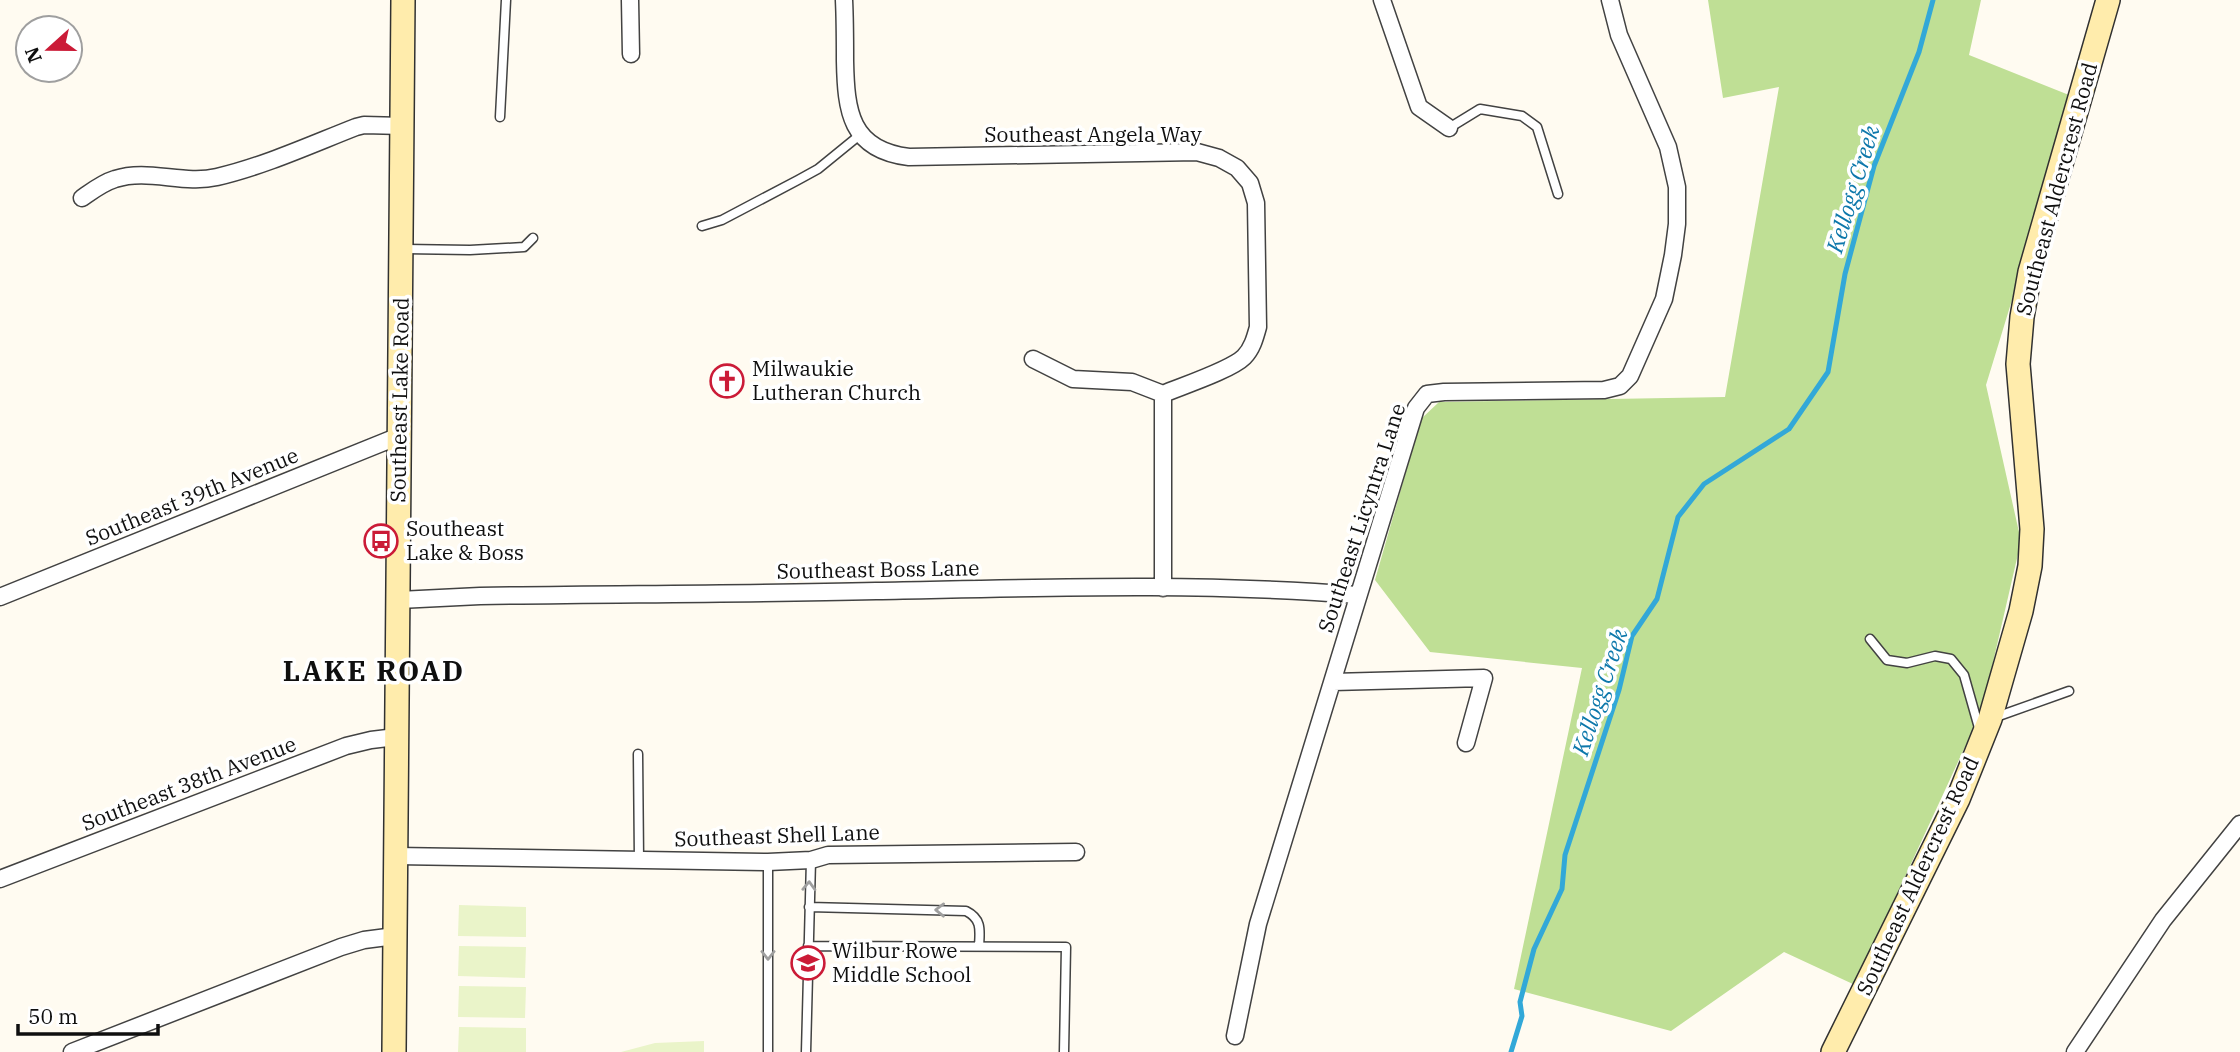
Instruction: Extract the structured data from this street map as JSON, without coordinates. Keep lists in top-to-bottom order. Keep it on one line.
{"streets":{"street":["Southeast Angela Way","Southeast Aldercrest Road","Southeast Lake Road","Southeast 39th Avenue","Southeast Licyntra Lane","Southeast Boss Lane","Southeast 38th Avenue","Southeast Shell Lane"]},"crossings":[["Southeast Lake Road","Southeast 39th Avenue"],["Southeast Lake Road","Southeast Boss Lane"],["Southeast Lake Road","Southeast 38th Avenue"],["Southeast Lake Road","Southeast Shell Lane"],["Southeast Licyntra Lane","Southeast Boss Lane"]],"districts":["LAKE ROAD"],"water":["Kellogg Creek"],"places":{"church":["Milwaukie Lutheran Church"],"bus stop":["Southeast Lake & Boss"],"school or university":["Wilbur Rowe Middle School"]},"scale_bar":"50 m","north":"left"}
